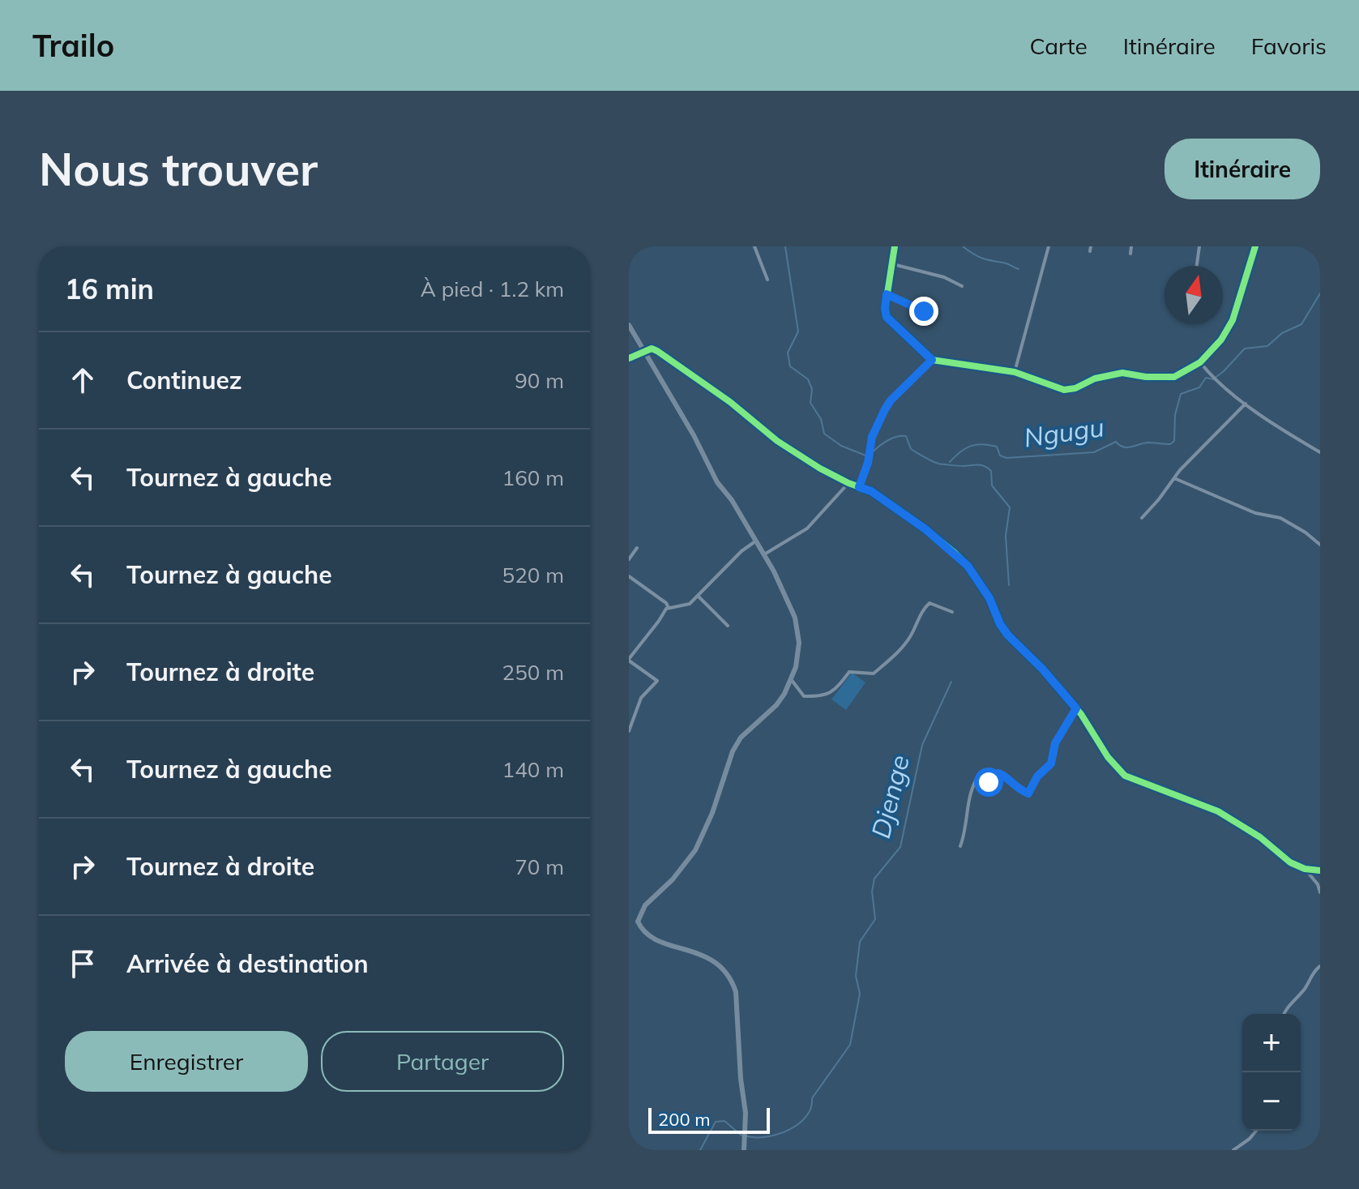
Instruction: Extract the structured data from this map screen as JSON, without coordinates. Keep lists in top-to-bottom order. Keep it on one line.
{"water":["Ngugu","Djenge"],"scale_bar":"200 m","north":"top","page":{"header":"Trailo","nav":["Carte","Itinéraire","Favoris"],"buttons":["Itinéraire",["Enregistrer","Partager"]],"title":"Nous trouver","heading":["16 min","À pied · 1.2 km"],"list":[["Continuez","90 m"],["Tournez à gauche","160 m"],["Tournez à gauche","520 m"],["Tournez à droite","250 m"],["Tournez à gauche","140 m"],["Tournez à droite","70 m"],"Arrivée à destination"],"map_buttons":["+","−"],"scale":"200 m"}}
